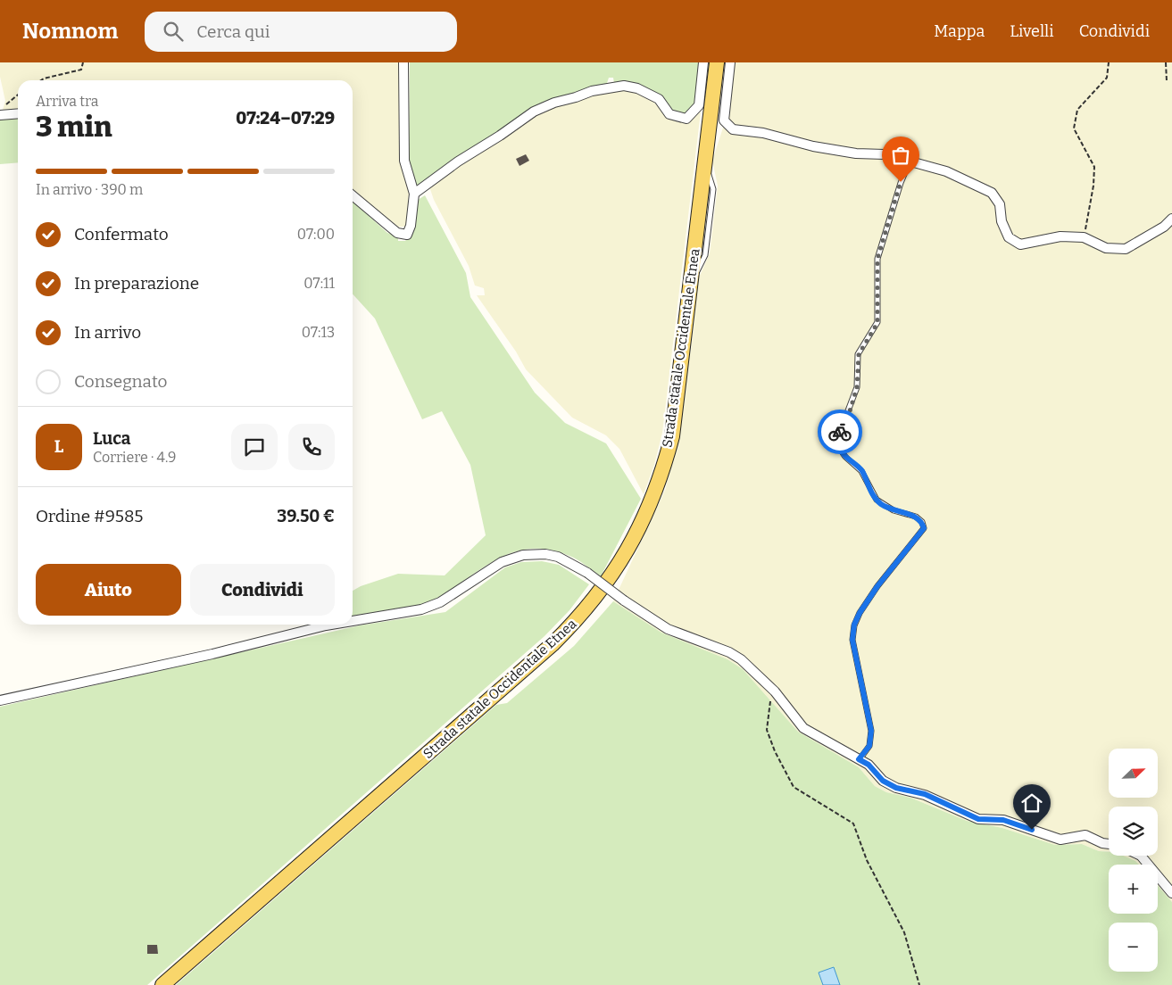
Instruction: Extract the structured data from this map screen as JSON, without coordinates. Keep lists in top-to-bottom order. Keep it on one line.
{"streets":{"main road":["Strada statale Occidentale Etnea"]},"north":"top right","page":{"header":"Nomnom","search":"Cerca qui","nav":["Mappa","Livelli","Condividi"],"heading":["3 min","Arriva tra","07:24–07:29"],"panel":["Luca","Corriere · 4.9","Ordine #9585","39.50 €"],"bar":"In arrivo · 390 m","list":[["Confermato","07:00"],["In preparazione","07:11"],["In arrivo","07:13"],"Consegnato"],"round":"L","buttons":["Aiuto","Condividi"],"map_buttons":["+","−"]}}
